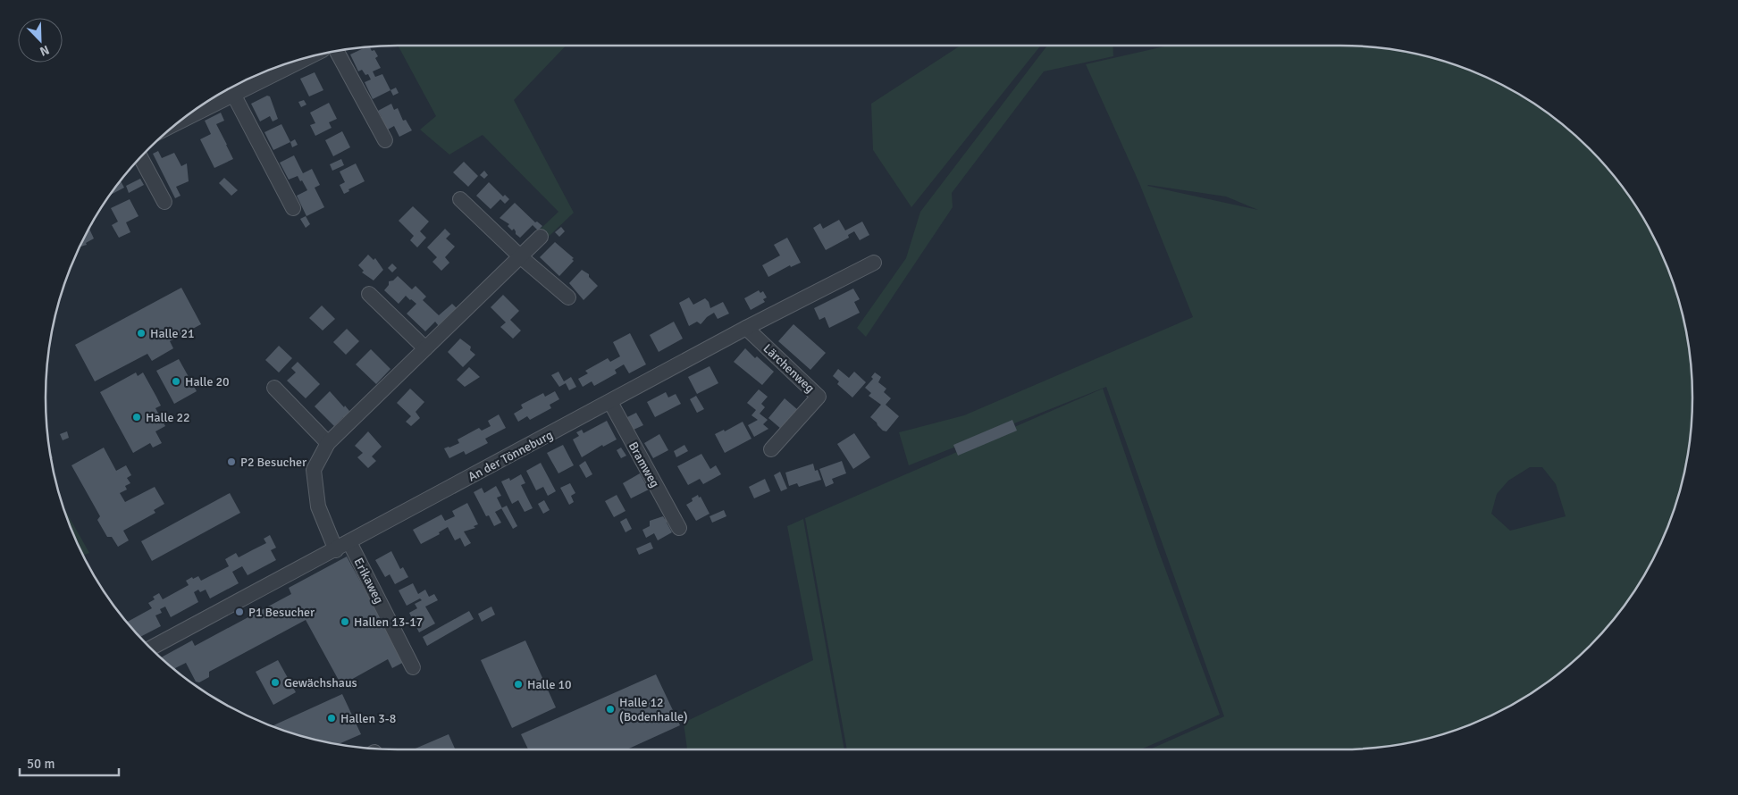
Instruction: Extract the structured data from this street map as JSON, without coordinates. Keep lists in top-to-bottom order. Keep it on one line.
{"streets":{"street":["Lärchenweg","An der Tönneburg","Bramweg","Erikaweg"]},"crossings":[["Lärchenweg","An der Tönneburg"],["An der Tönneburg","Bramweg"],["An der Tönneburg","Erikaweg"]],"places":["Halle 21","Halle 20","Halle 22","P2 Besucher","P1 Besucher","Hallen 13-17","Gewächshaus","Halle 10","Halle 12 (Bodenhalle)","Hallen 3-8"],"scale_bar":"50 m","north":"bottom right"}
